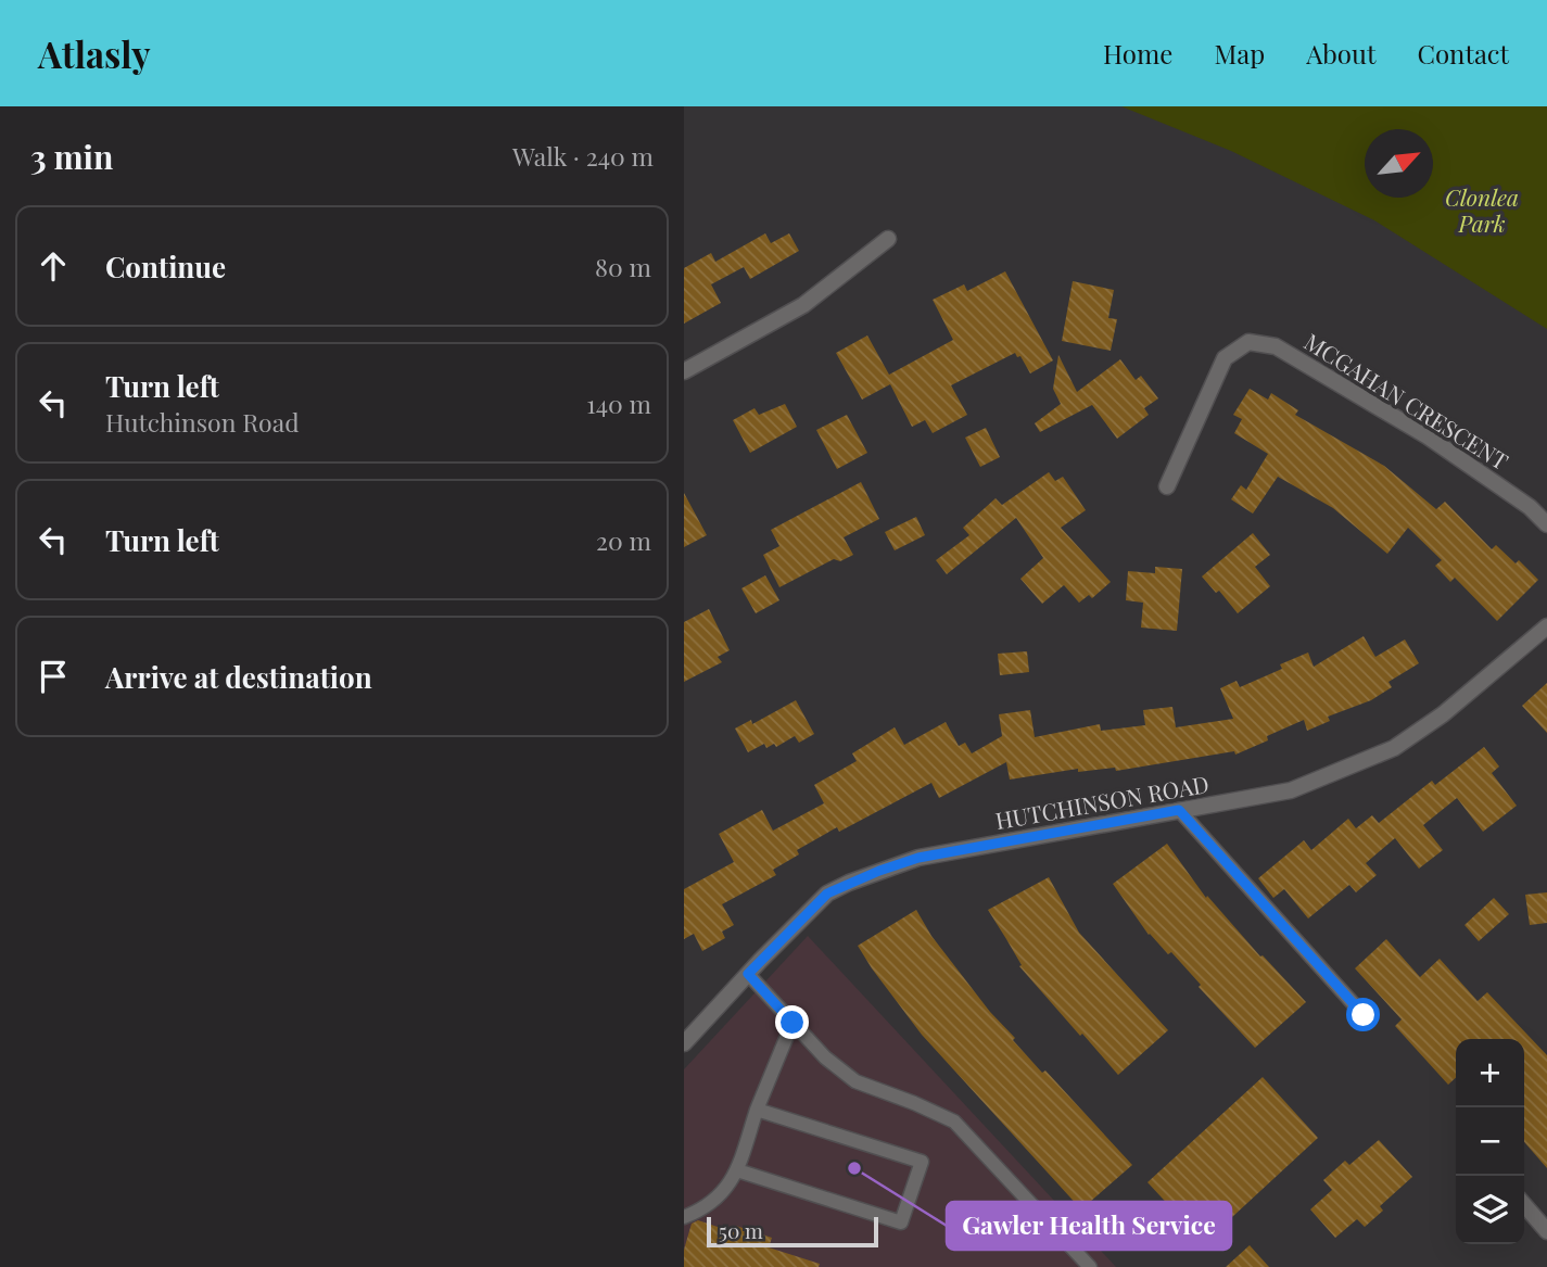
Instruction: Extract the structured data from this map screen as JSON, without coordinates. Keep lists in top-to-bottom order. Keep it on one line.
{"streets":{"street":["MCGAHAN CRESCENT","HUTCHINSON ROAD"]},"parks":["Clonlea Park"],"places":["Gawler Health Service"],"scale_bar":"50 m","north":"top right","page":{"header":"Atlasly","nav":["Home","Map","About","Contact"],"heading":["3 min","Walk · 240 m"],"list":[["Continue","80 m"],["Turn left","Hutchinson Road","140 m"],["Turn left","20 m"],"Arrive at destination"],"map_buttons":["+","−"],"scale":"50 m"}}
